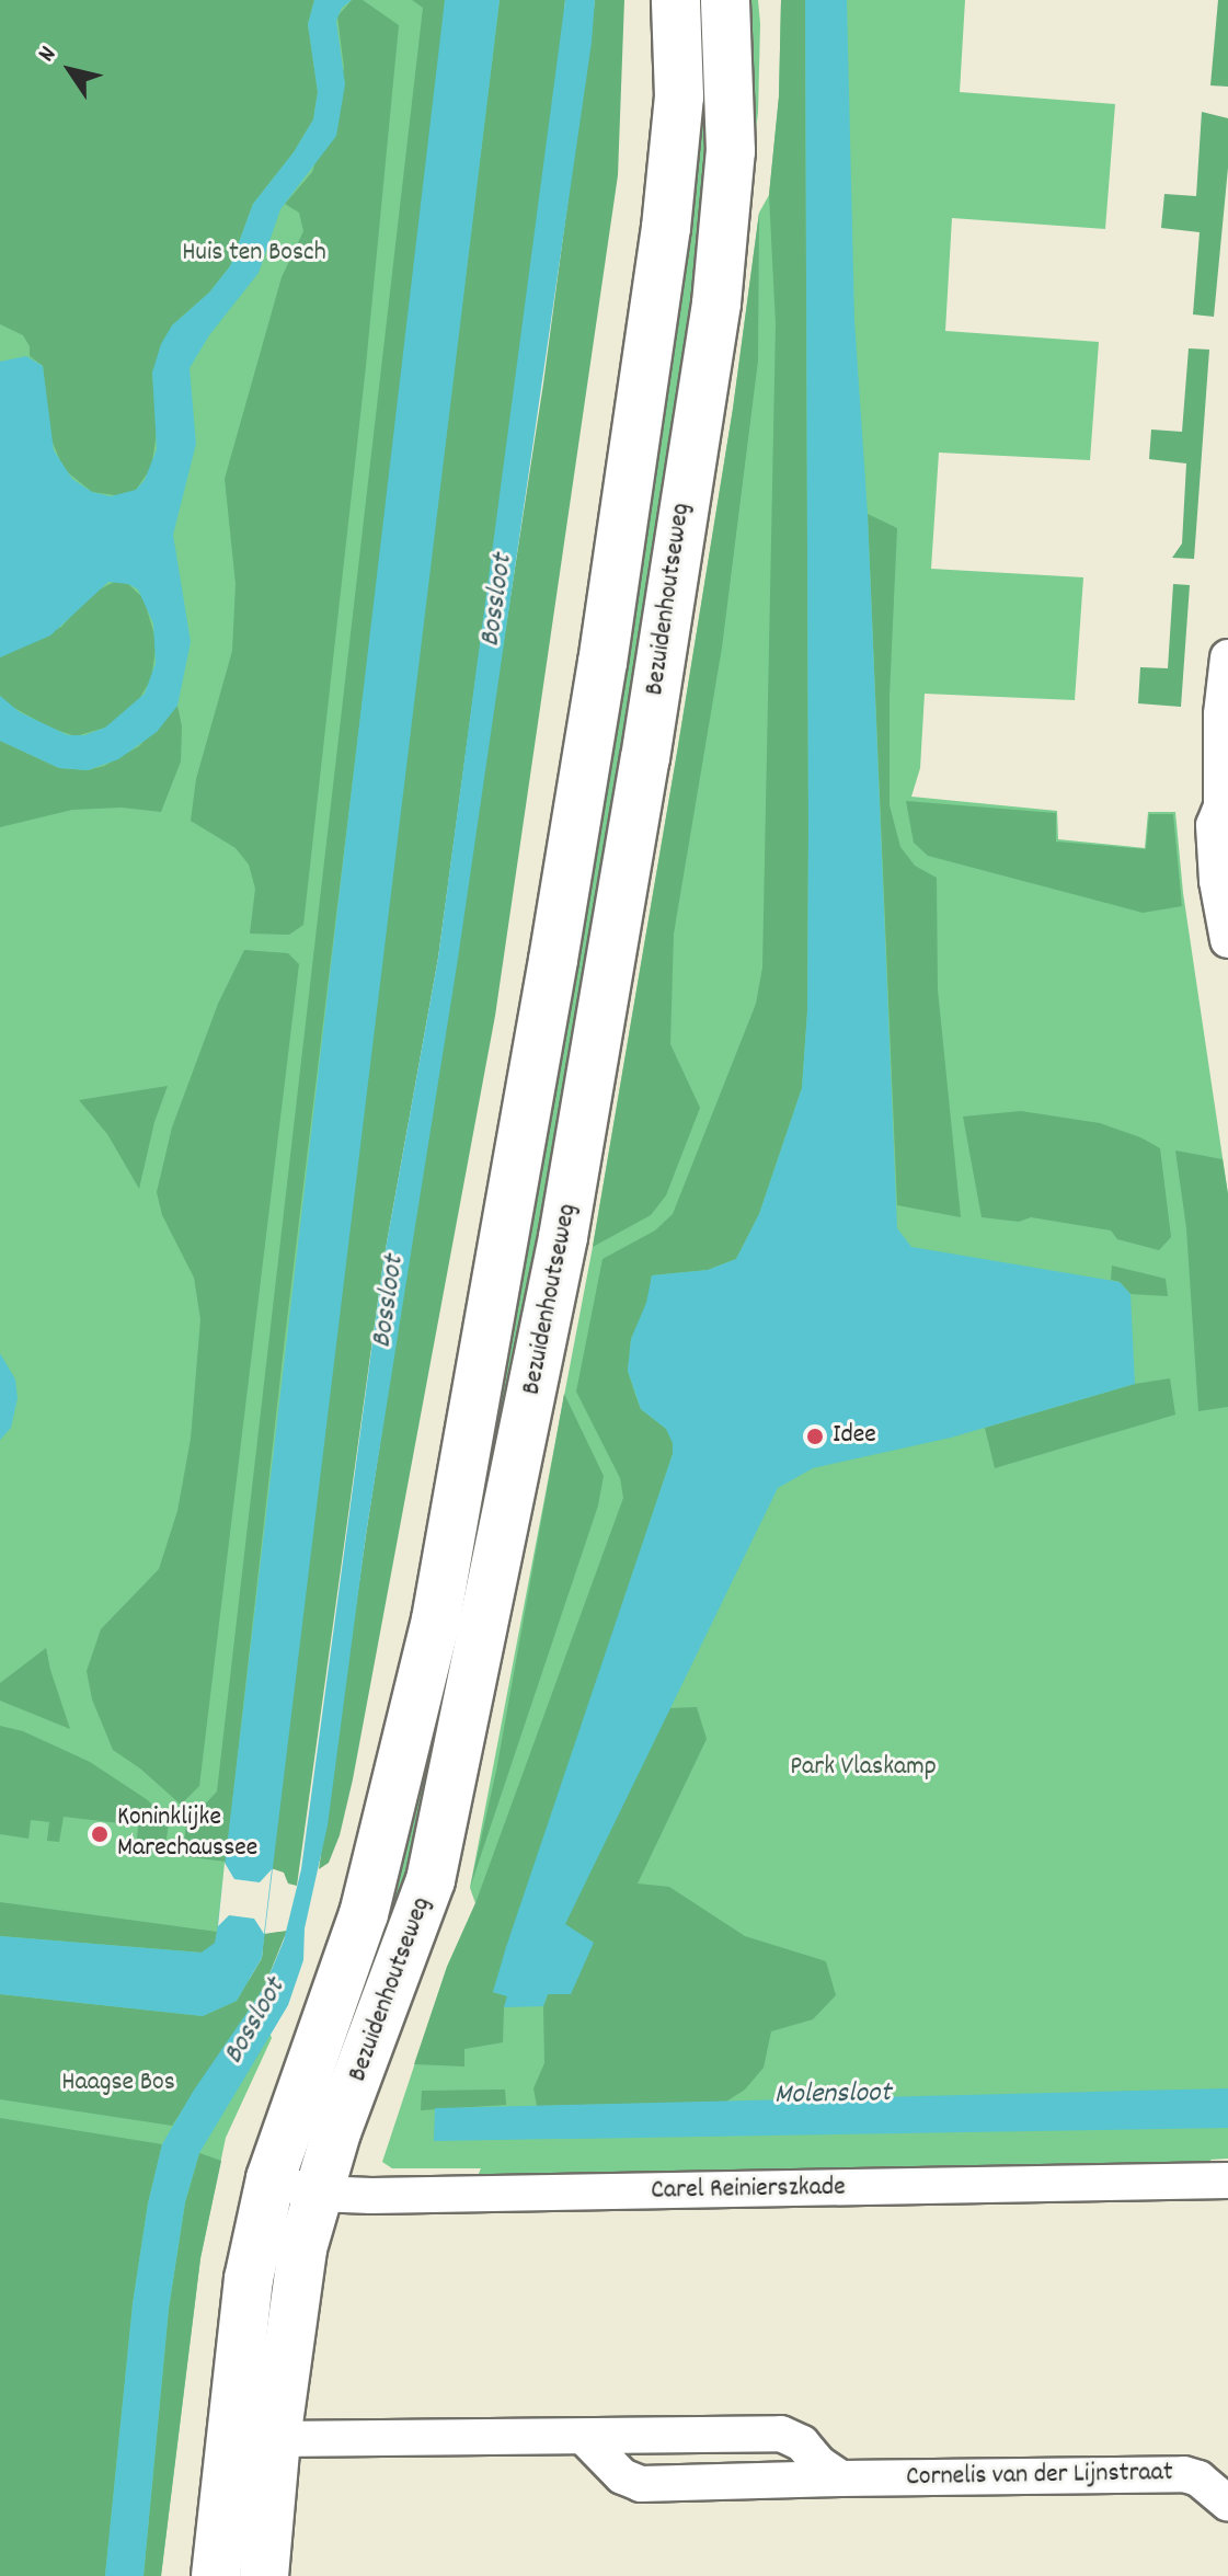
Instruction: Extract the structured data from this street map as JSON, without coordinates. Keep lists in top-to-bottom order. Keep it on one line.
{"streets":{"main road":["Bezuidenhoutseweg"],"street":["Carel Reinierszkade","Cornelis van der Lijnstraat"]},"crossings":[["Bezuidenhoutseweg","Carel Reinierszkade"]],"water":["Bossloot","Molensloot"],"parks":["Huis ten Bosch","Park Vlaskamp","Haagse Bos"],"places":["Idee","Koninklijke Marechaussee"],"north":"top left"}
